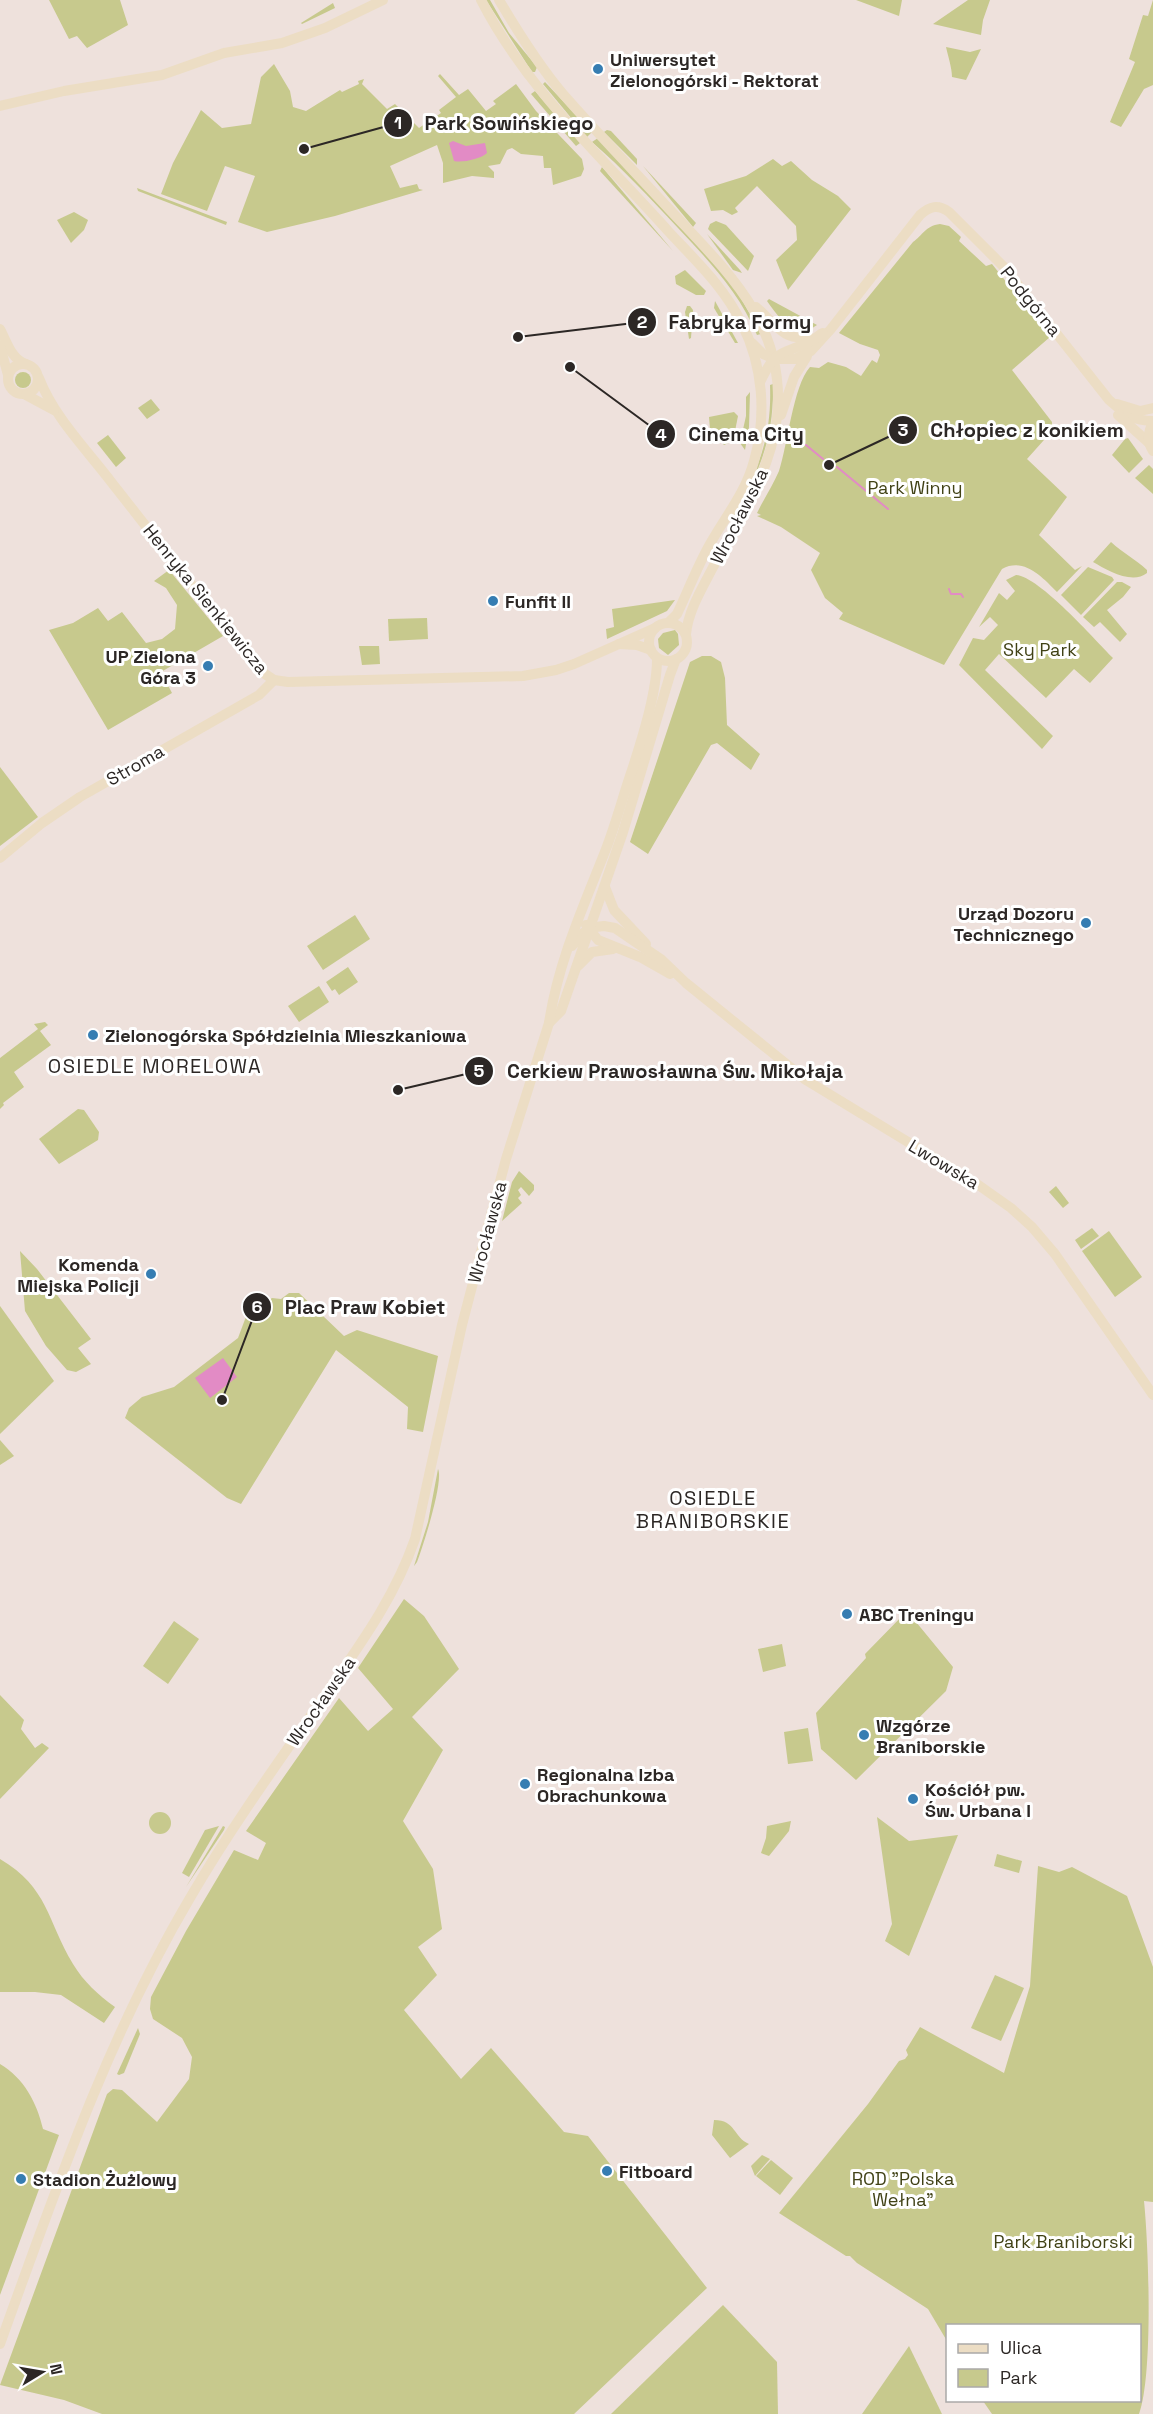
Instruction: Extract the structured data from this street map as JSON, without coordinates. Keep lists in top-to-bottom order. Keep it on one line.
{"streets":{"main road":["Podgórna","Wrocławska","Henryka Sienkiewicza","Stroma","Lwowska"]},"crossings":[["Wrocławska","Henryka Sienkiewicza"],["Wrocławska","Lwowska"],["Henryka Sienkiewicza","Stroma"]],"districts":["OSIEDLE MORELOWA","OSIEDLE BRANIBORSKIE"],"parks":["Park Winny","Sky Park","ROD \"Polska Wełna\"","Park Braniborski"],"places":["Uniwersytet Zielonogórski - Rektorat","Park Sowińskiego","Fabryka Formy","Cinema City","Chłopiec z konikiem","Funfit II","UP Zielona Góra 3","Urząd Dozoru Technicznego","Zielonogórska Spółdzielnia Mieszkaniowa","Cerkiew Prawosławna Św. Mikołaja","Komenda Miejska Policji","Plac Praw Kobiet","ABC Treningu","Wzgórze Braniborskie","Regionalna Izba Obrachunkowa","Kościół pw. Św. Urbana I","Fitboard","Stadion Żużlowy"],"legend":["Ulica","Park"],"north":"right"}
